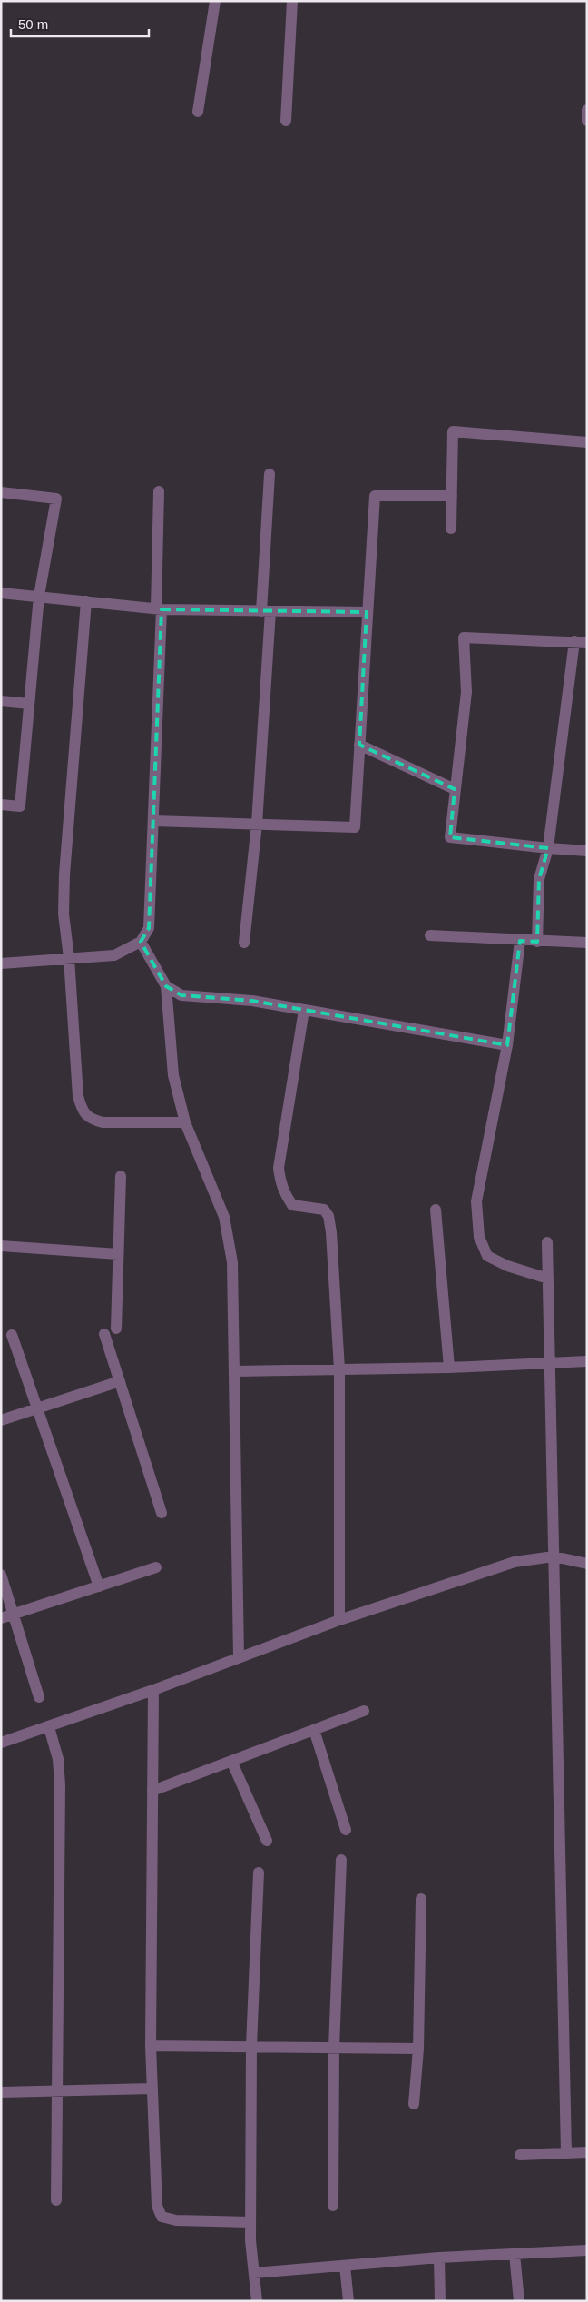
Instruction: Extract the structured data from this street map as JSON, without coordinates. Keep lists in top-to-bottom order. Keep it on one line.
{"scale_bar":"50 m"}
